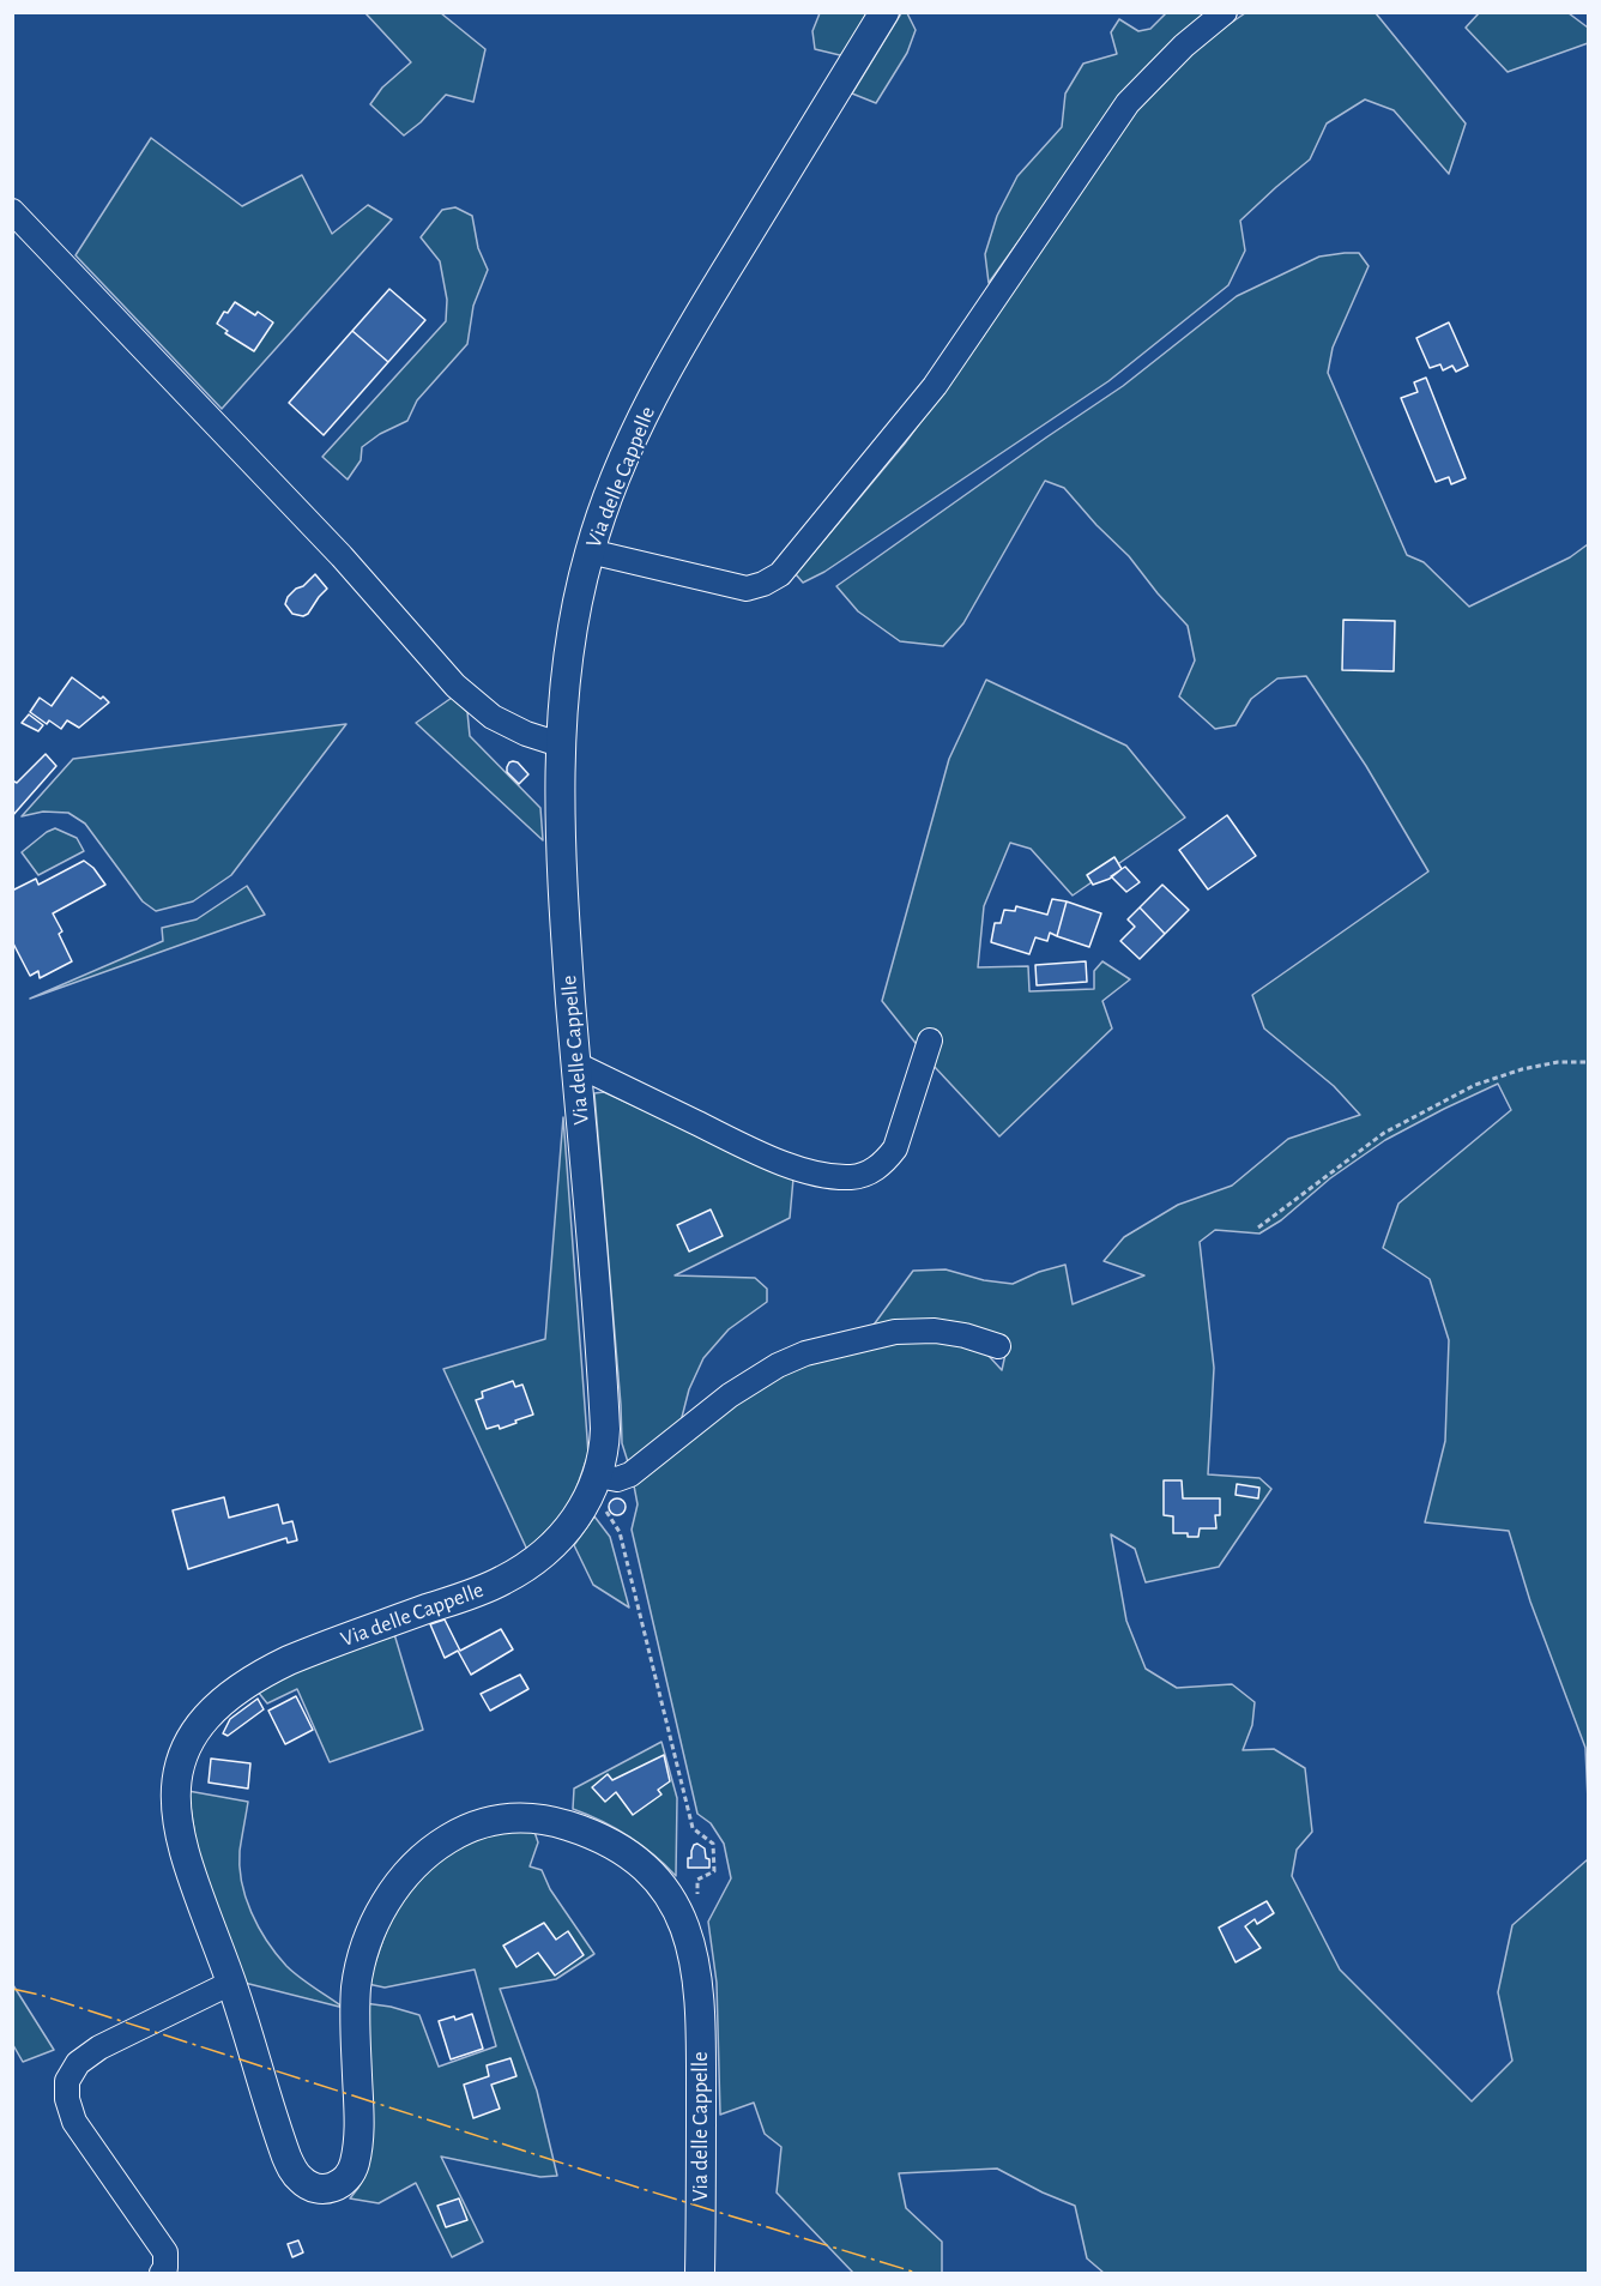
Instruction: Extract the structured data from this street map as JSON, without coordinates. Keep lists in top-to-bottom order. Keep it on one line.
{"streets":{"main road":["Via delle Cappelle"]}}
